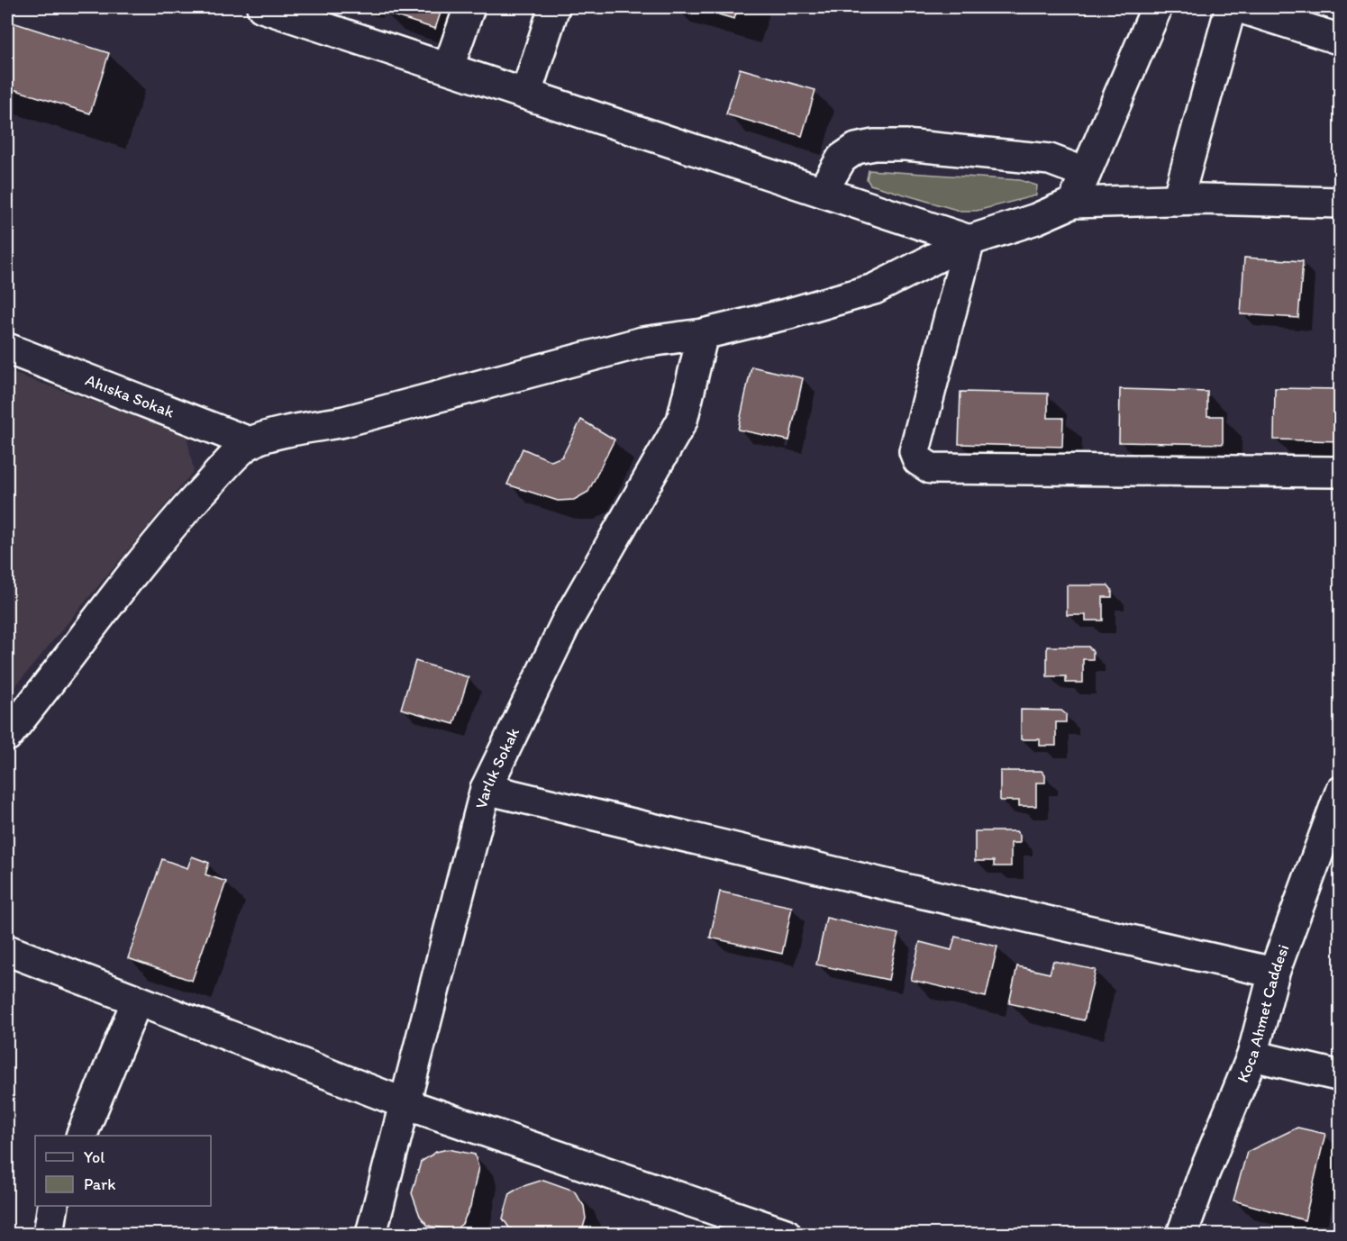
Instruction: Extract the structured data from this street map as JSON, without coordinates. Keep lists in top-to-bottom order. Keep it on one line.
{"streets":{"street":["Ahıska Sokak","Varlık Sokak","Koca Ahmet Caddesi"]},"legend":["Yol","Park"]}
